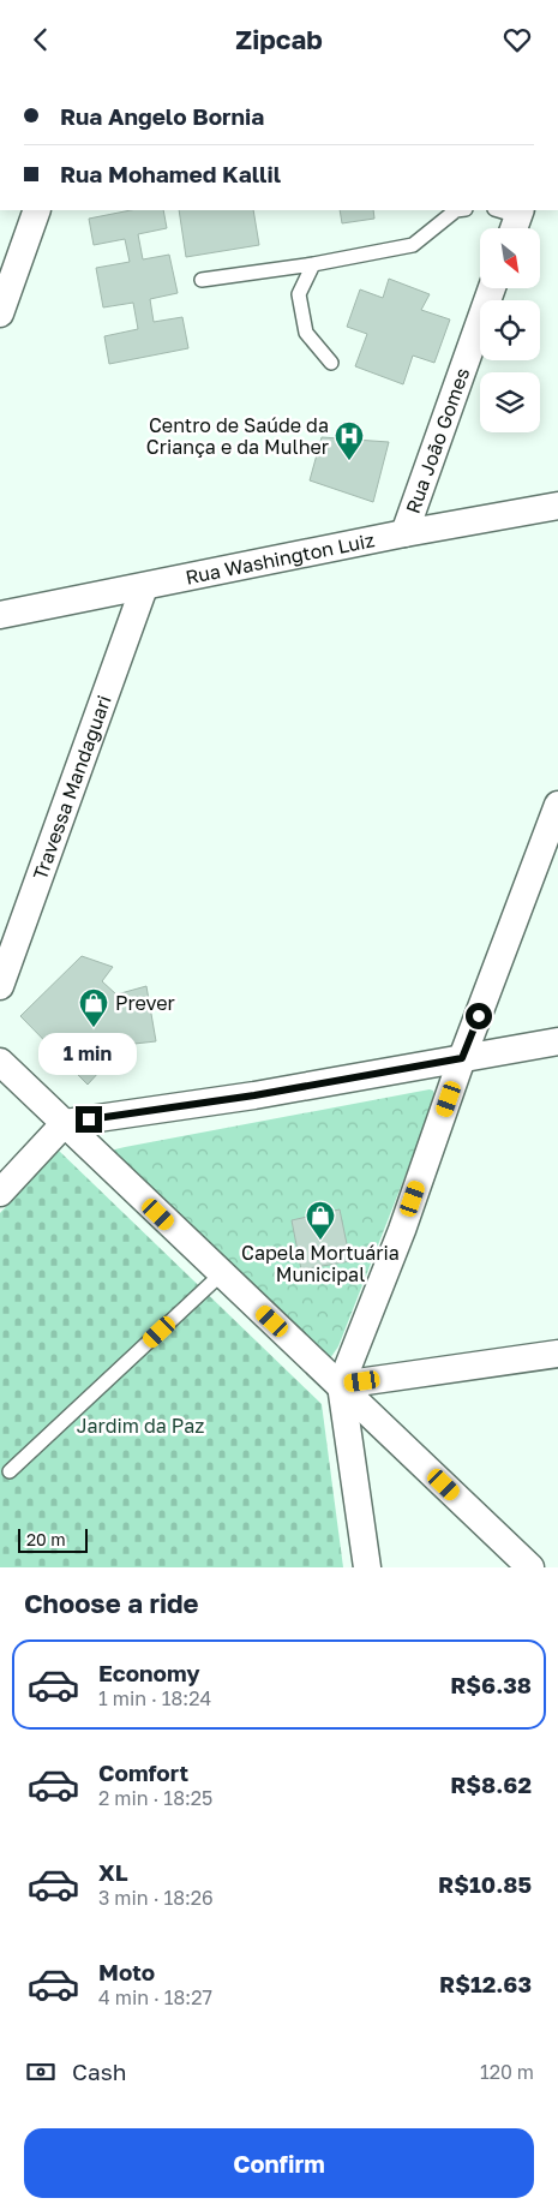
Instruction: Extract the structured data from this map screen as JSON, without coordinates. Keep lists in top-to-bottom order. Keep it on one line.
{"streets":{"street":["Rua João Gomes","Rua Washington Luiz","Travessa Mandaguari"]},"crossings":[["Rua João Gomes","Rua Washington Luiz"],["Rua Washington Luiz","Travessa Mandaguari"]],"parks":["Jardim da Paz"],"places":{"hospital":["Centro de Saúde da Criança e da Mulher"],"shop":["Prever","Capela Mortuária Municipal"]},"scale_bar":"20 m","north":"bottom right","page":{"header":"Zipcab","banner":["Rua Angelo Bornia","Rua Mohamed Kallil"],"bubble":"1 min","scale":"20 m","heading":"Choose a ride","list":[{"name":"Economy","note":"1 min · 18:24","value":"R$6.38"},{"name":"Comfort","note":"2 min · 18:25","value":"R$8.62"},{"name":"XL","note":"3 min · 18:26","value":"R$10.85"},{"name":"Moto","note":"4 min · 18:27","value":"R$12.63"}],"pay":["Cash","120 m"],"buttons":"Confirm"}}
